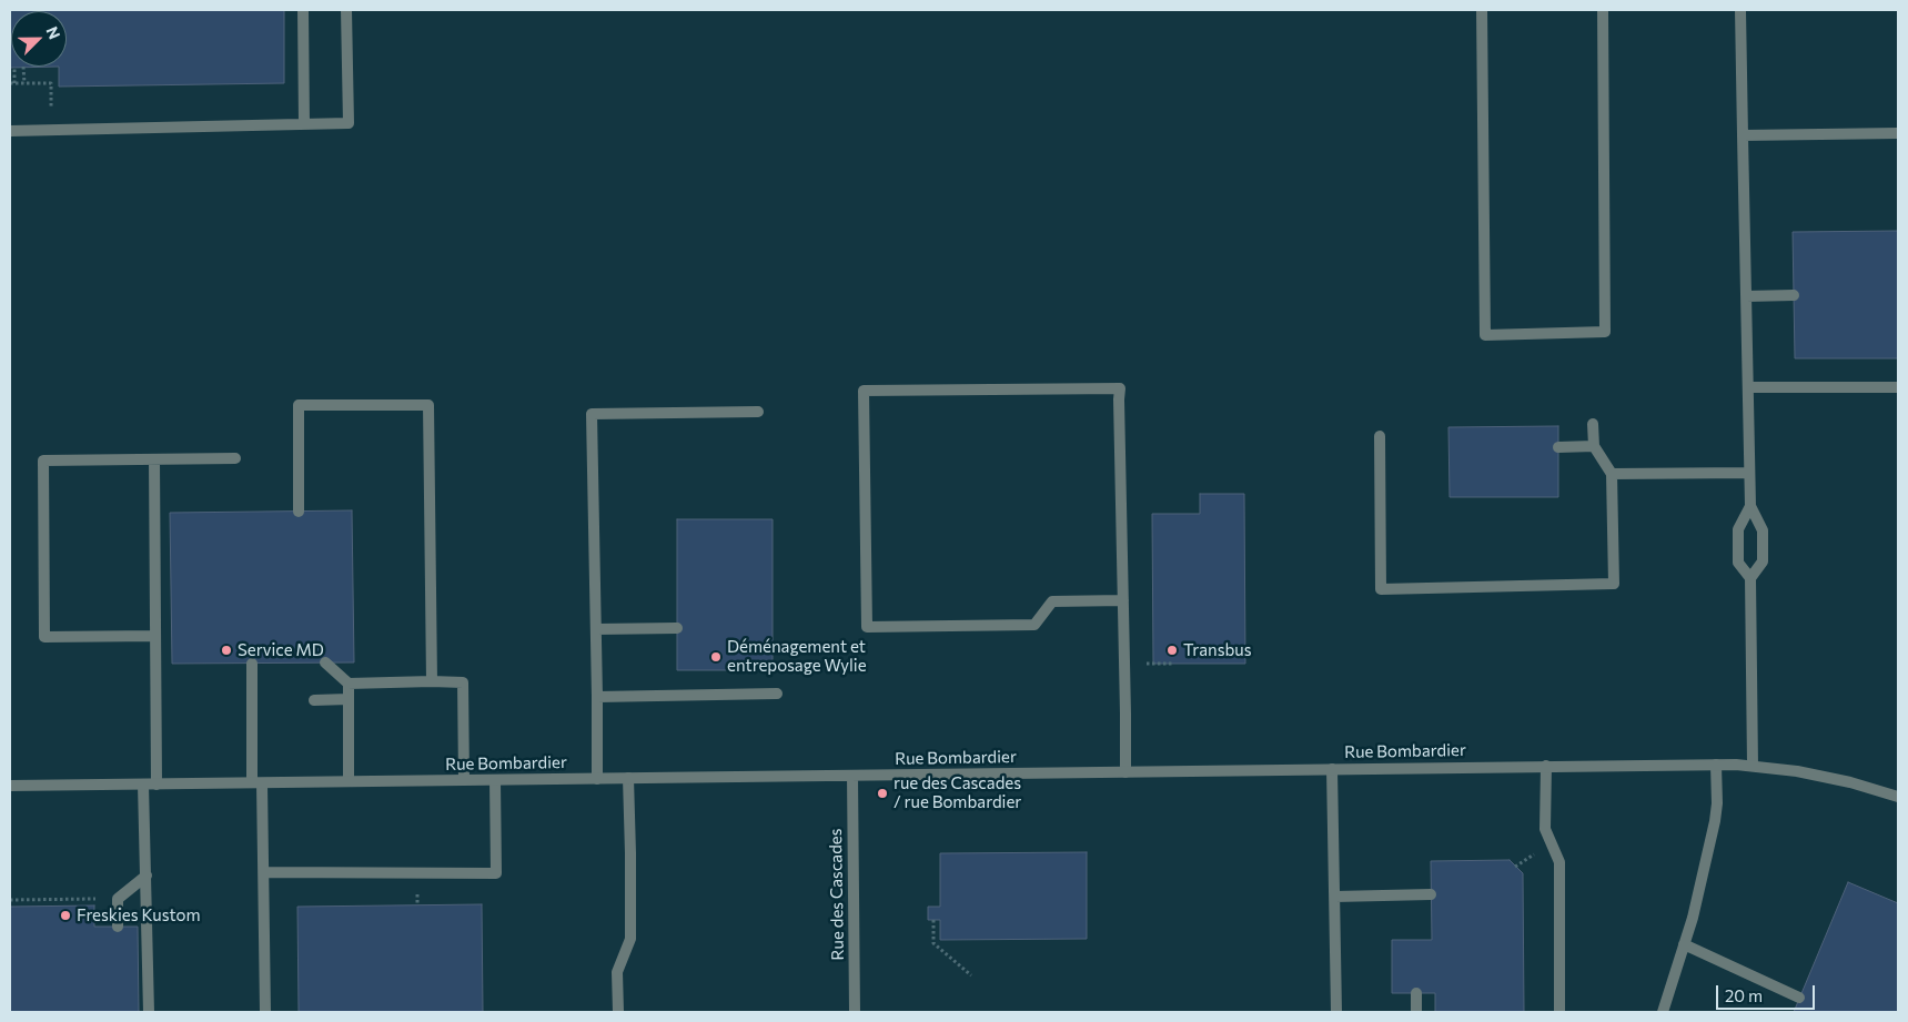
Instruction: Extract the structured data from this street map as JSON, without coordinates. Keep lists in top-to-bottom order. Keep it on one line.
{"streets":{"street":["Rue Bombardier","Rue des Cascades"]},"crossings":[["Rue Bombardier","Rue des Cascades"]],"places":["Service MD","Transbus","Déménagement et entreposage Wylie","rue des Cascades / rue Bombardier","Freskies Kustom"],"scale_bar":"20 m","north":"top right"}
